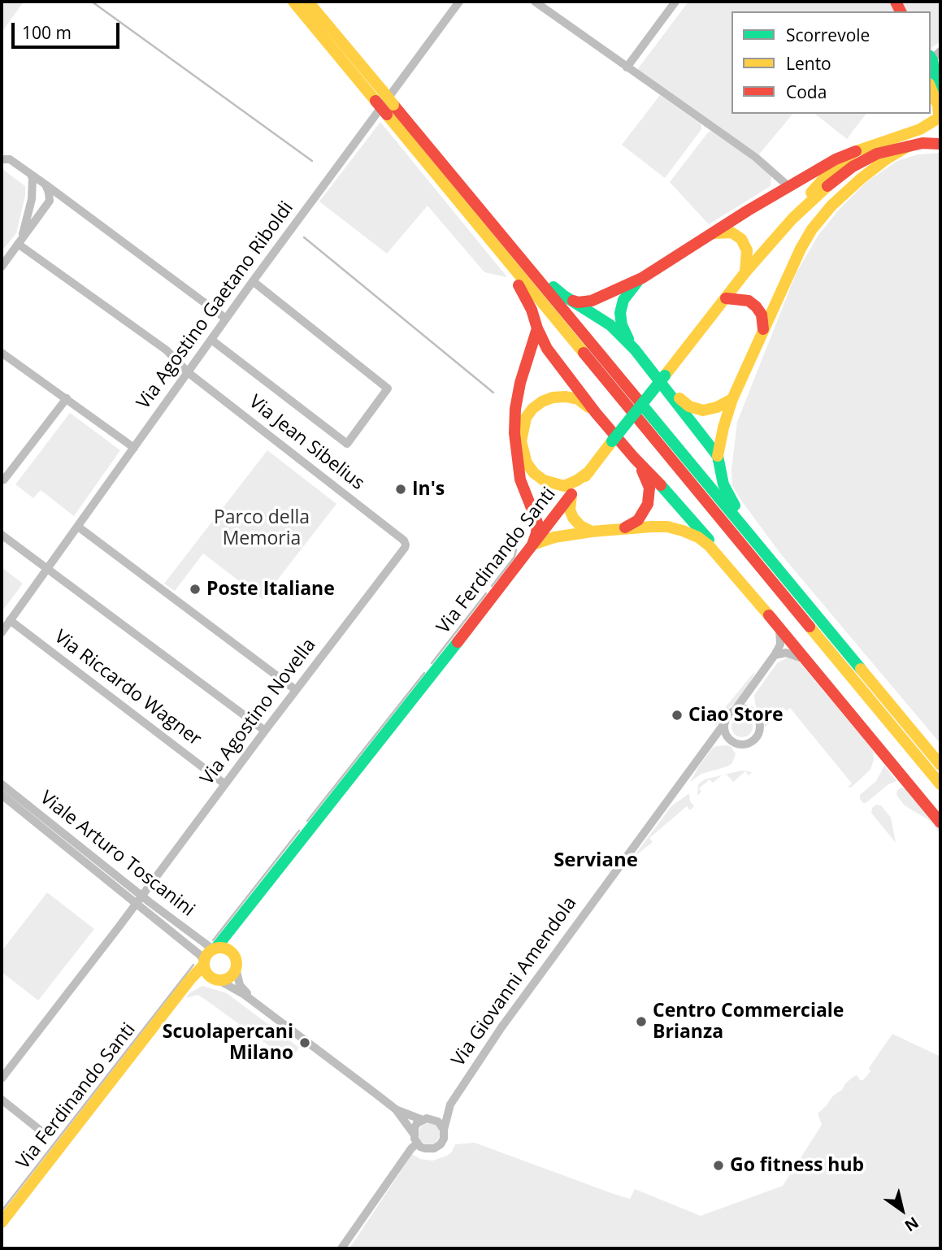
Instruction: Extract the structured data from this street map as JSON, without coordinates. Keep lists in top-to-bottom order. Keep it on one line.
{"streets":{"main road":["Via Ferdinando Santi"],"street":["Via Agostino Gaetano Riboldi","Via Jean Sibelius","Via Riccardo Wagner","Via Agostino Novella","Viale Arturo Toscanini","Via Giovanni Amendola"]},"crossings":[["Via Agostino Gaetano Riboldi","Via Jean Sibelius"],["Via Agostino Gaetano Riboldi","Via Riccardo Wagner"],["Via Jean Sibelius","Via Agostino Novella"],["Via Ferdinando Santi","Viale Arturo Toscanini"],["Via Riccardo Wagner","Via Agostino Novella"],["Via Agostino Novella","Viale Arturo Toscanini"]],"districts":["Serviane"],"parks":["Parco della Memoria"],"places":["In's","Poste Italiane","Ciao Store","Centro Commerciale Brianza","Scuolapercani Milano","Go fitness hub"],"legend":["Scorrevole","Lento","Coda"],"scale_bar":"100 m","north":"bottom right"}
